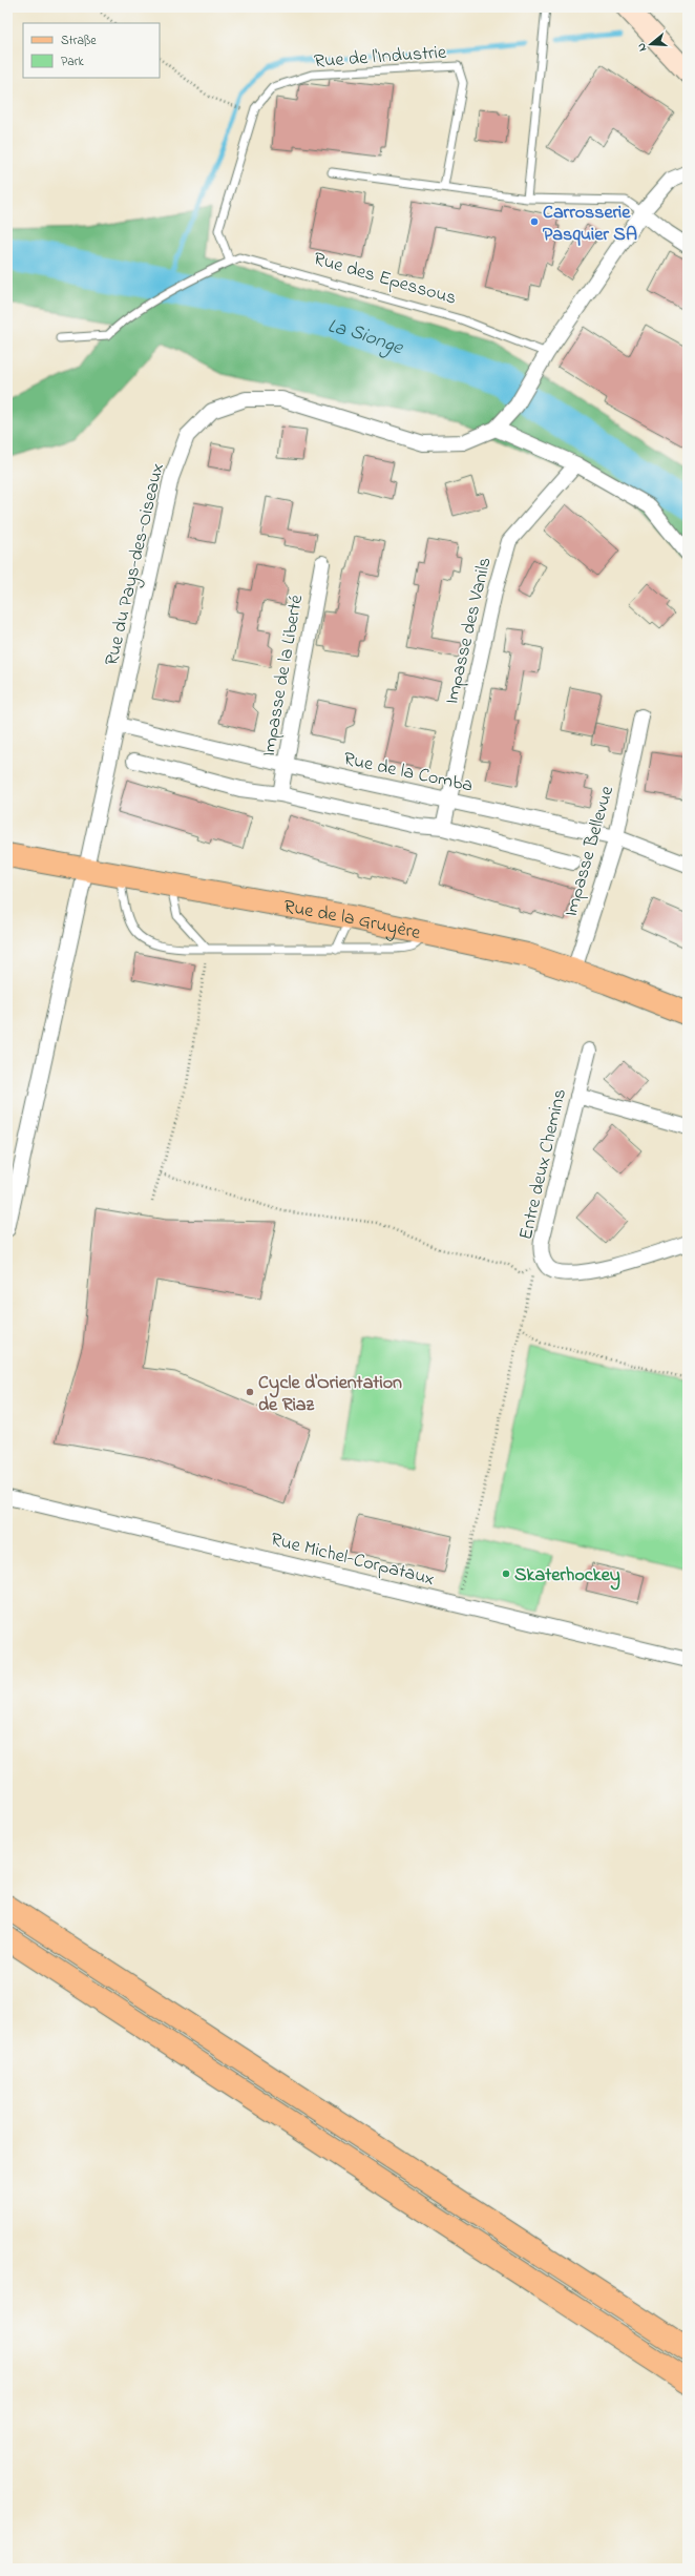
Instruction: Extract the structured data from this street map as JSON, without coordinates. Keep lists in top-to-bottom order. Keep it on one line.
{"streets":{"main road":["Rue de la Gruyère"],"street":["Rue du Pays-des-Oiseaux","Impasse des Vanils","Impasse de la Liberté","Rue de la Comba","Impasse Bellevue","Entre deux Chemins","Rue Michel-Corpataux"],"lane":["Rue de l'Industrie","Rue des Epessous"]},"crossings":[["Rue de l'Industrie","Rue des Epessous"],["Rue des Epessous","Rue du Pays-des-Oiseaux"],["Rue du Pays-des-Oiseaux","Rue de la Comba"],["Rue du Pays-des-Oiseaux","Rue de la Gruyère"],["Impasse des Vanils","Rue de la Comba"],["Impasse de la Liberté","Rue de la Comba"],["Rue de la Comba","Impasse Bellevue"],["Impasse Bellevue","Rue de la Gruyère"]],"water":["La Sionge"],"places":["Carrosserie Pasquier SA","Cycle d'Orientation de Riaz","Skaterhockey"],"legend":["Straße","Park"],"north":"left"}
